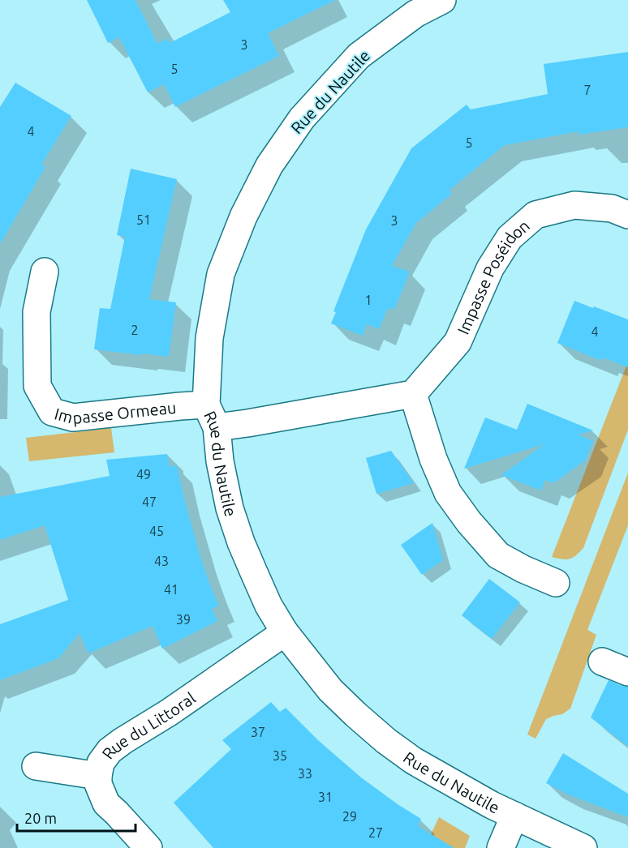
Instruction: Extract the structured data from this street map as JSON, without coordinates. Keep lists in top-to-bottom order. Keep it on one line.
{"streets":{"street":["Rue du Nautile","Impasse Poséidon","Impasse Ormeau","Rue du Littoral"]},"crossings":[["Rue du Nautile","Impasse Ormeau"],["Rue du Nautile","Rue du Littoral"]],"house_numbers":["3","5","7","4","5","51","3","1","2","4","49","47","45","43","41","39","37","35","33","31","29","27"],"scale_bar":"20 m"}
